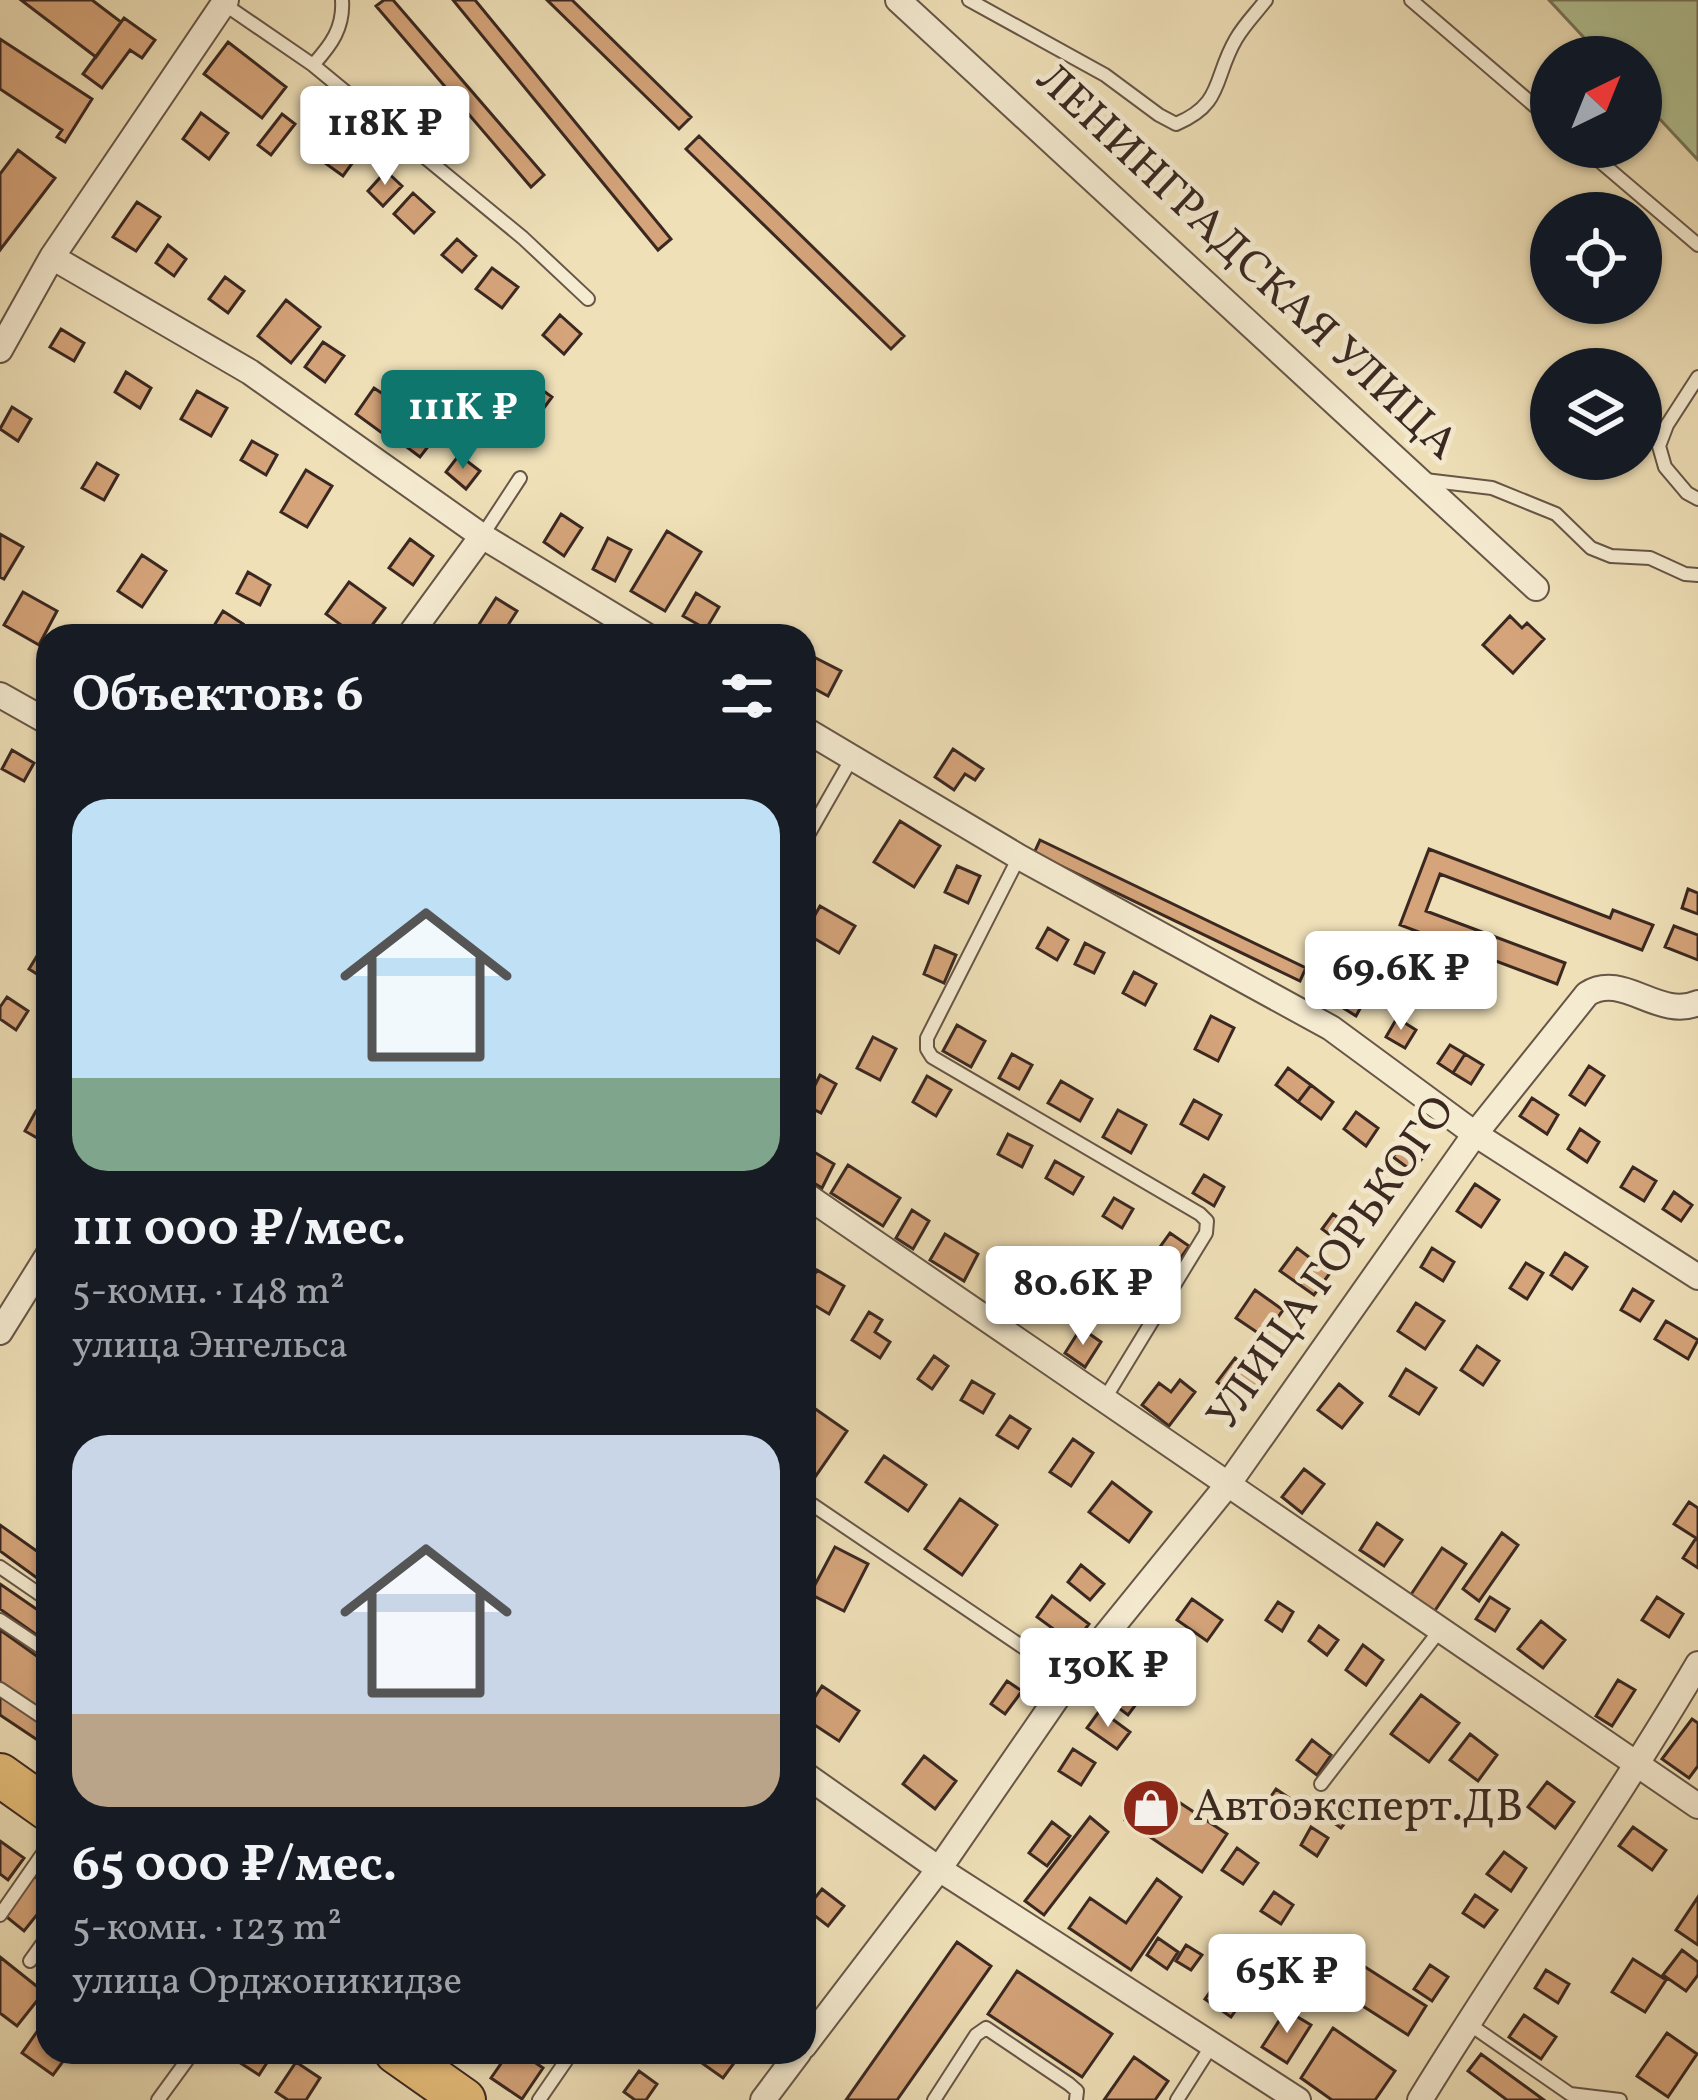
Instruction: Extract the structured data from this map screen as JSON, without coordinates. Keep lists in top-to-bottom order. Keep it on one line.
{"streets":{"street":["ЛЕНИНГРАДСКАЯ УЛИЦА","УЛИЦА ГОРЬКОГО"]},"places":{"shop":["Автоэксперт.ДВ"]},"north":"top right","page":{"price":["118K ₽","111K ₽","69.6K ₽","80.6K ₽","130K ₽","65K ₽"],"heading":"Объектов: 6","list":[{"name":"111 000 ₽/мес.","note":"5-комн. · 148 m² · улица Энгельса"},{"name":"65 000 ₽/мес.","note":"5-комн. · 123 m² · улица Орджоникидзе"}]}}
